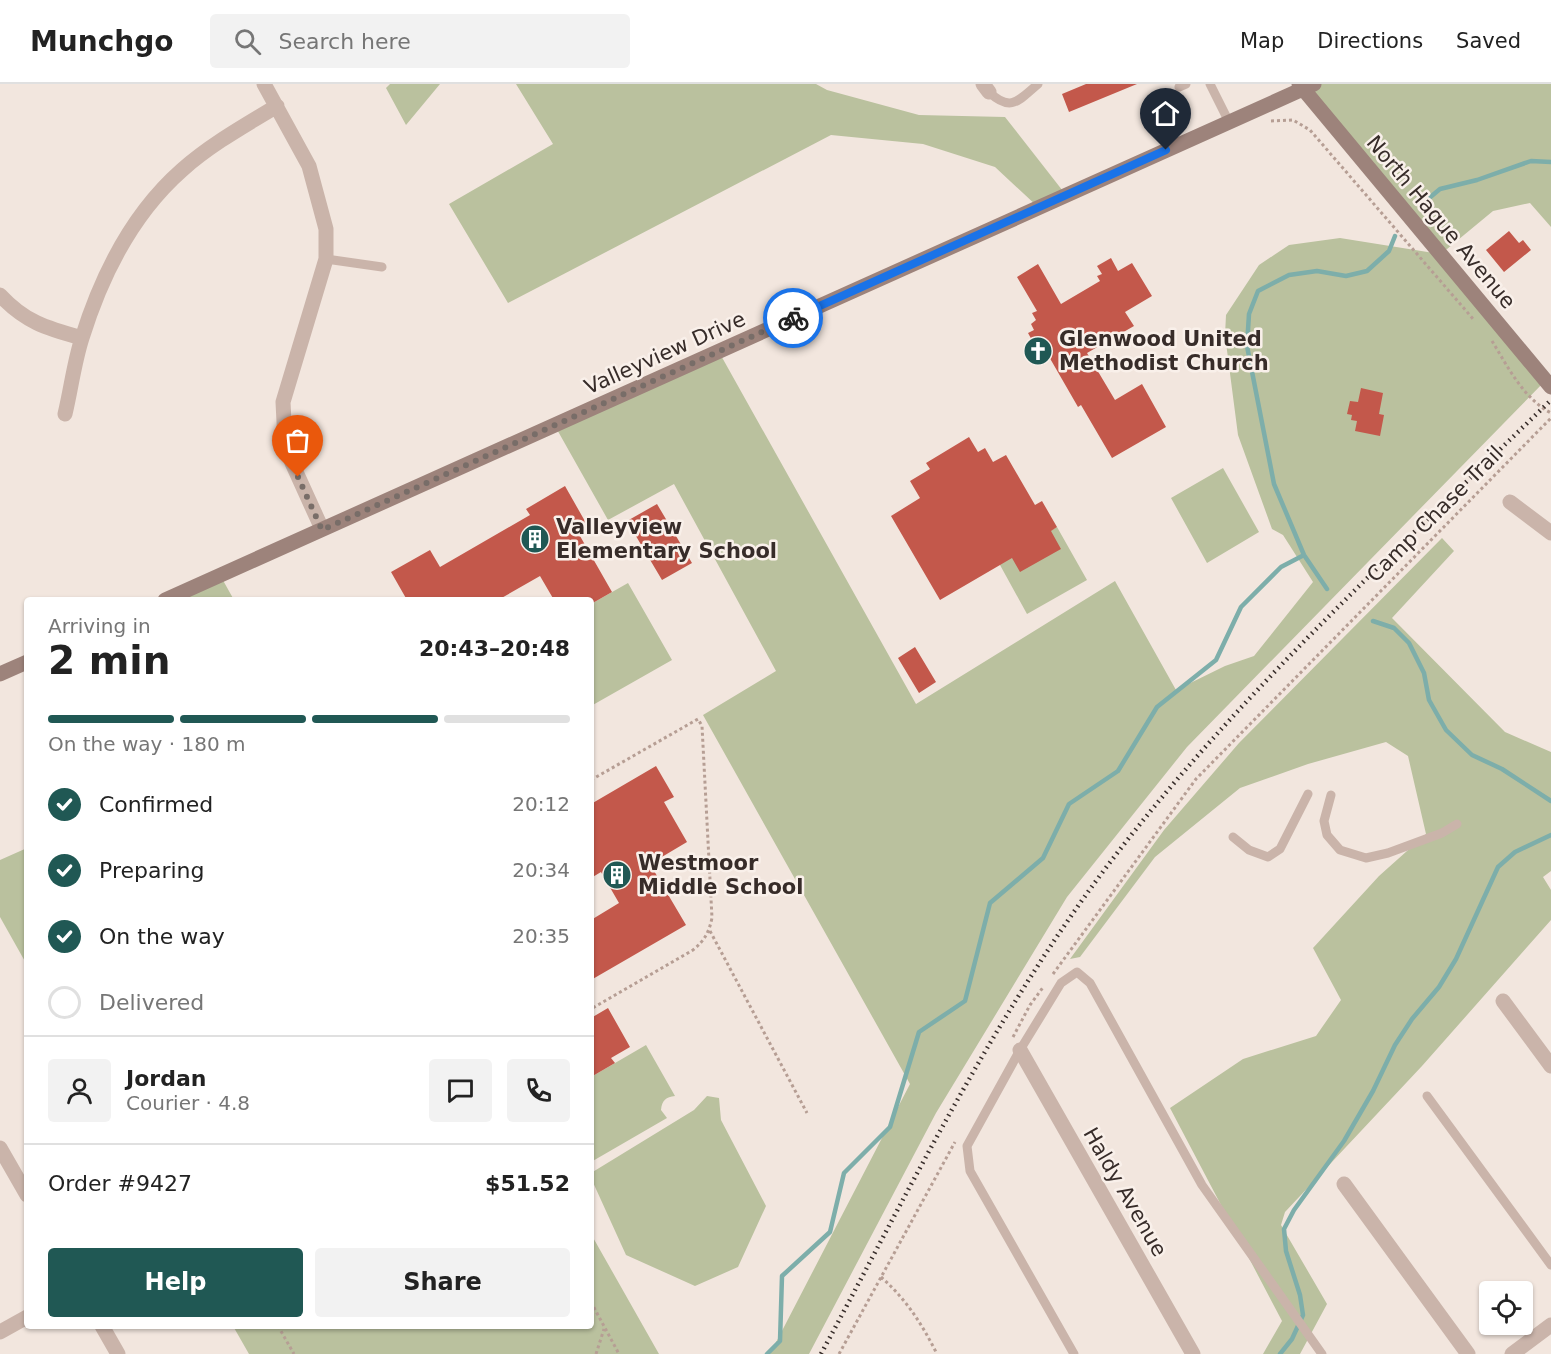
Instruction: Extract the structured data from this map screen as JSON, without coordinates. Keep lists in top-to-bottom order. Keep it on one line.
{"streets":{"street":["North Hague Avenue","Valleyview Drive","Haldy Avenue"],"path":["Camp Chase Trail"]},"crossings":[["North Hague Avenue","Valleyview Drive"]],"places":{"church":["Glenwood United Methodist Church"],"building":["Valleyview Elementary School","Westmoor Middle School"]},"page":{"header":"Munchgo","search":"Search here","nav":["Map","Directions","Saved"],"heading":["2 min","Arriving in","20:43–20:48"],"panel":["Jordan","Courier · 4.8","Order #9427","$51.52"],"bar":"On the way · 180 m","list":[["Confirmed","20:12"],["Preparing","20:34"],["On the way","20:35"],"Delivered"],"buttons":["Help","Share"]}}
